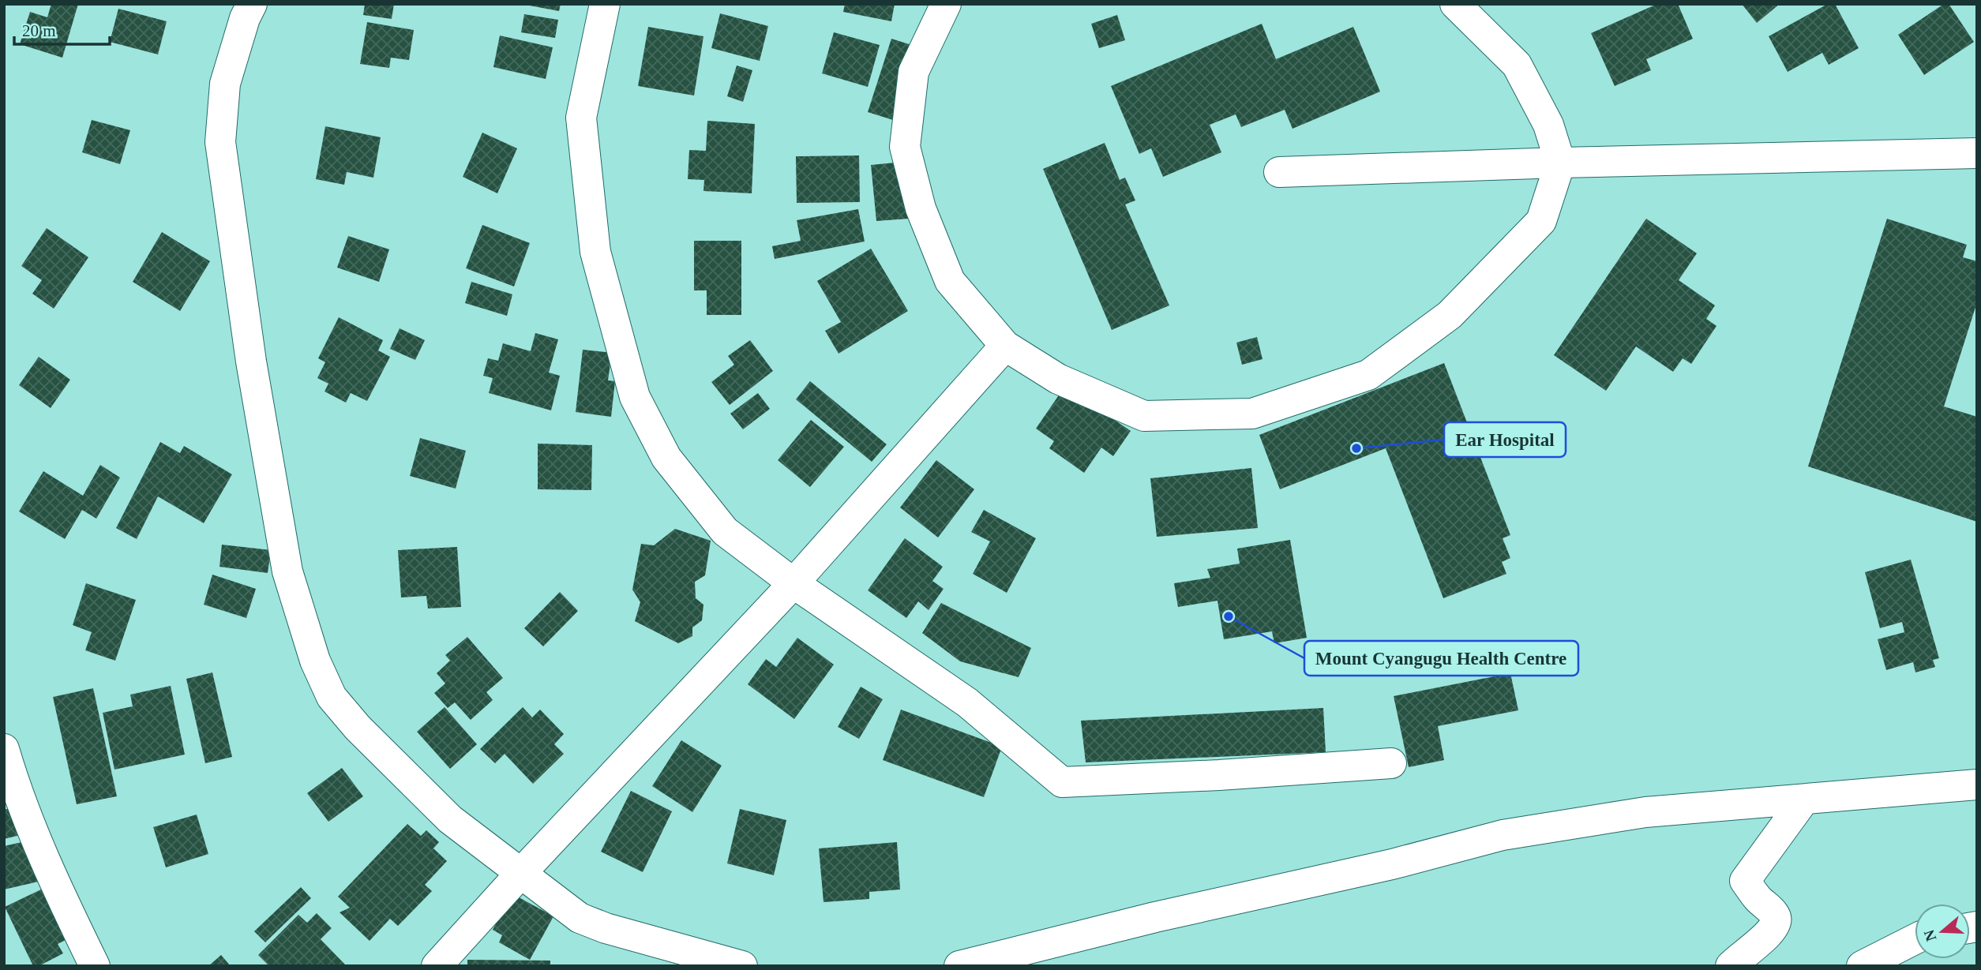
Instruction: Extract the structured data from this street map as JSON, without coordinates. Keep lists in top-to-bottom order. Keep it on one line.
{"places":["Ear Hospital","Mount Cyangugu Health Centre"],"scale_bar":"20 m","north":"left"}
